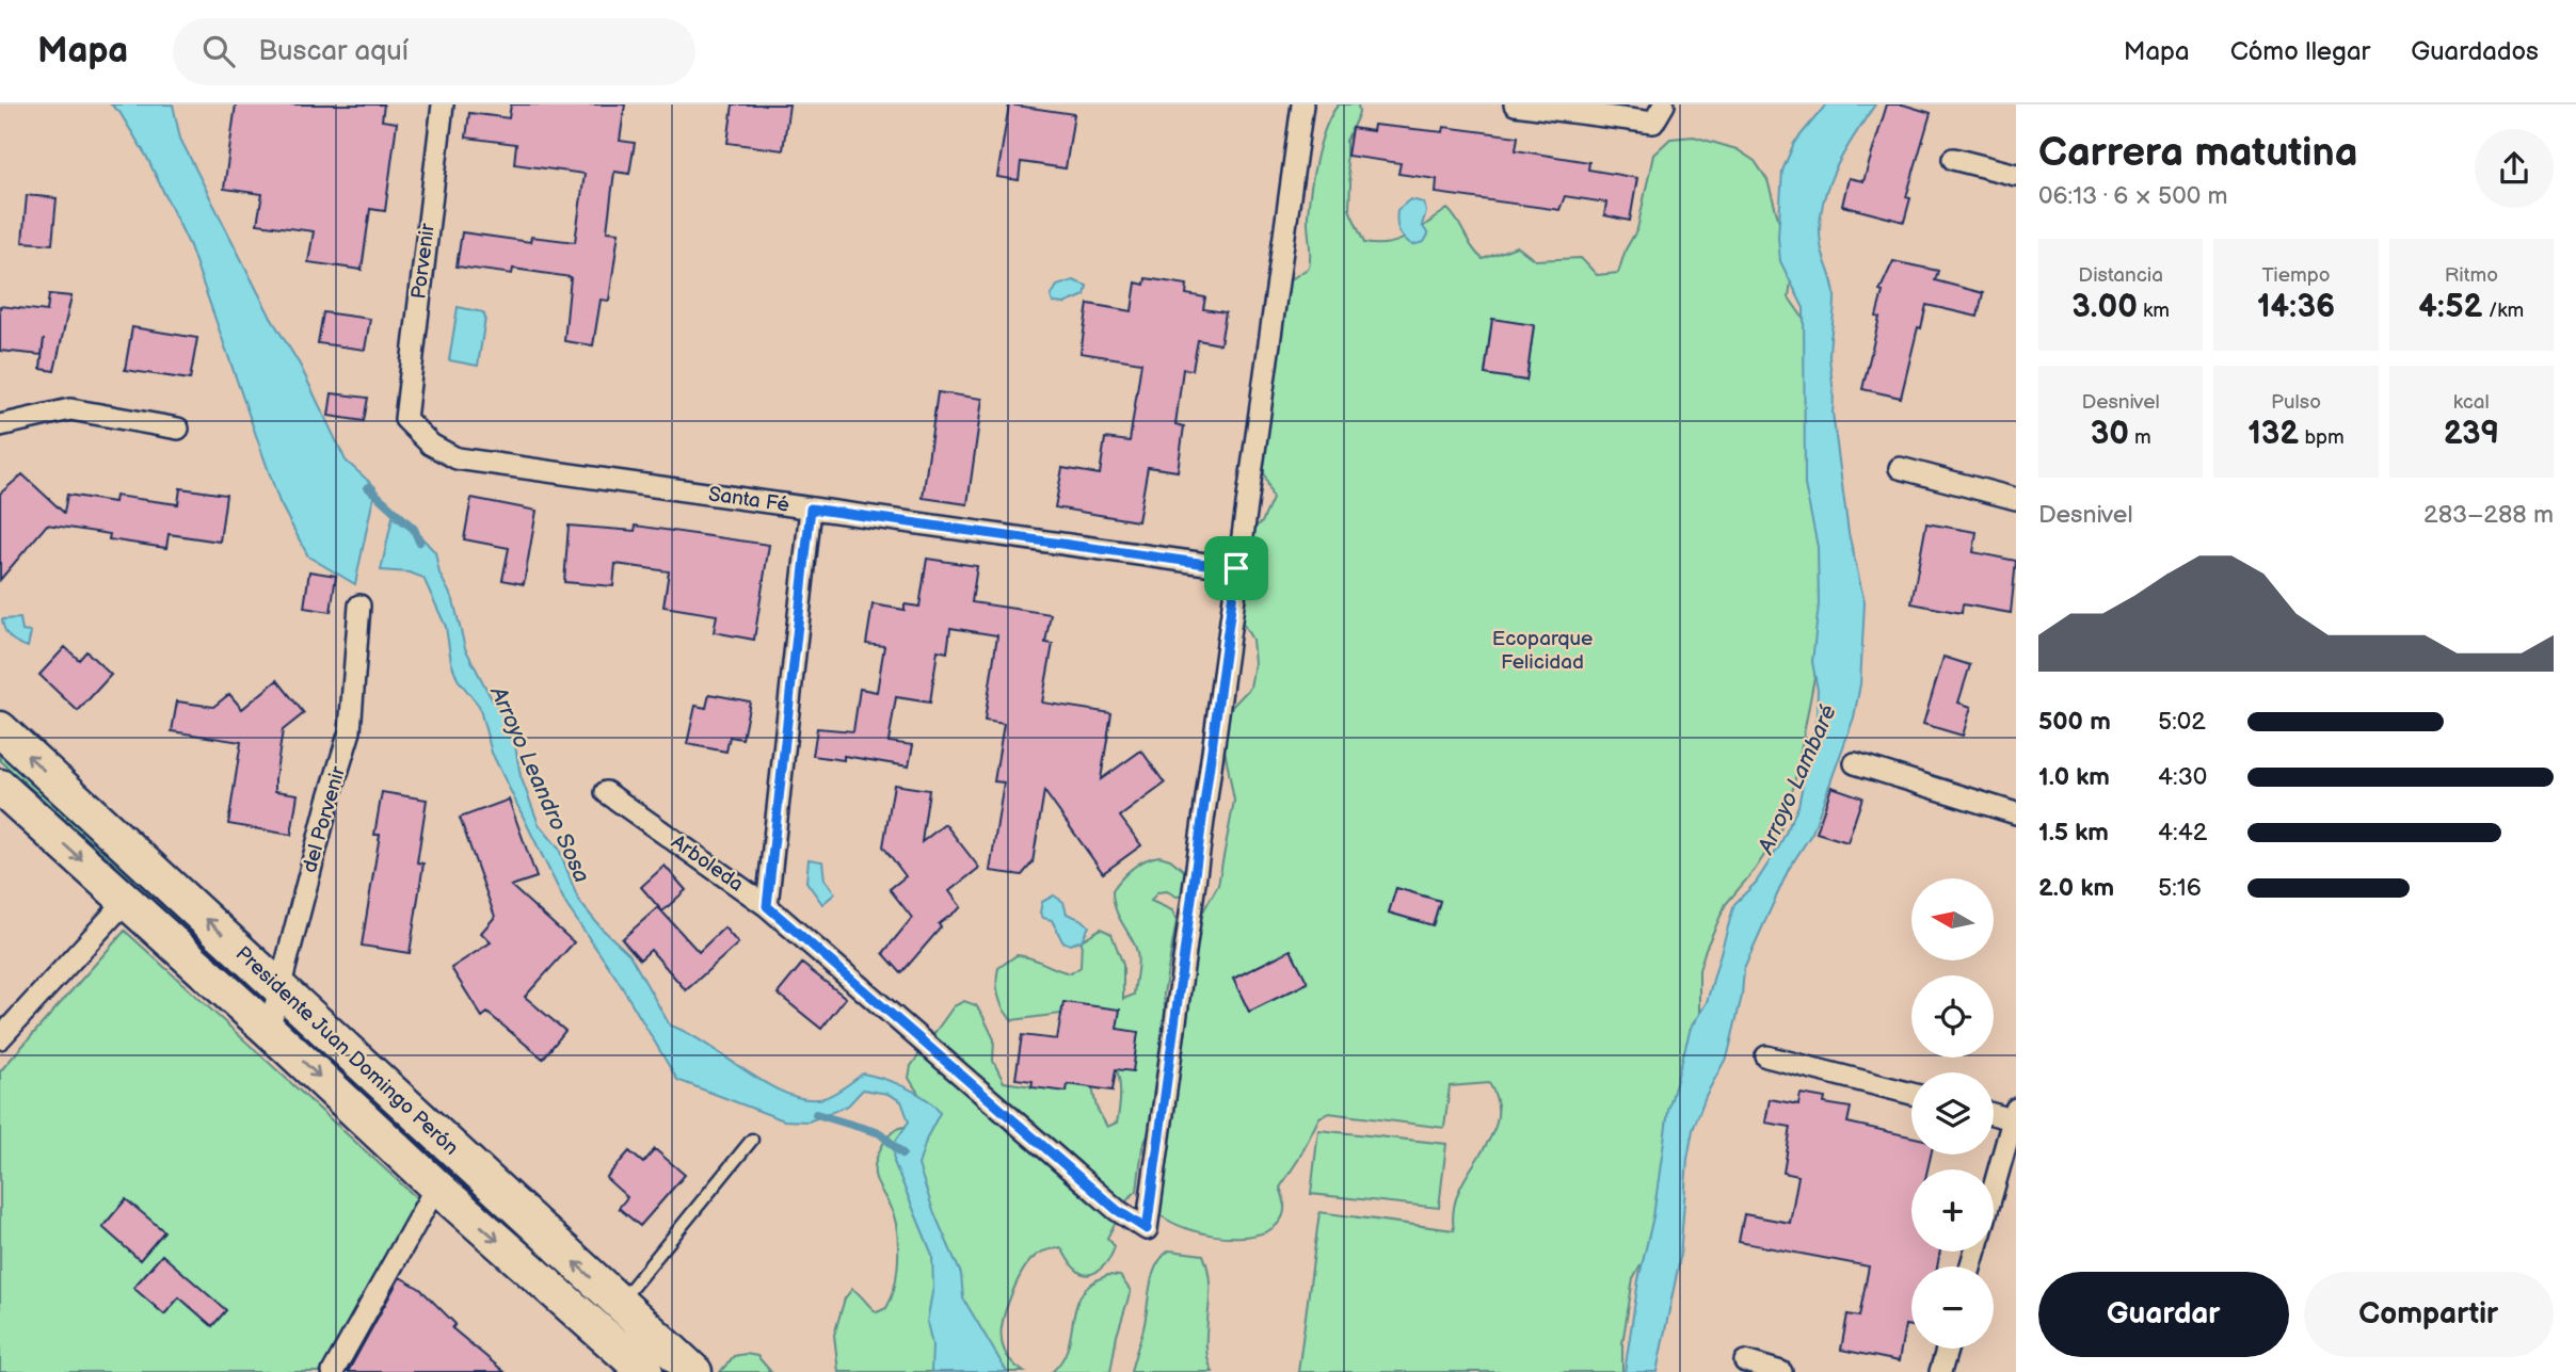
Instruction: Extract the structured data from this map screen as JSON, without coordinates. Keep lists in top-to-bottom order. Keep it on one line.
{"streets":{"main road":["Presidente Juan Domingo Perón"],"street":["Porvenir","Santa Fé","del Porvenir","Arboleda"]},"crossings":[["Porvenir","Santa Fé"],["Santa Fé","Arboleda"],["del Porvenir","Presidente Juan Domingo Perón"]],"water":["Arroyo Lambaré","Arroyo Leandro Sosa"],"parks":["Ecoparque Felicidad"],"north":"left","page":{"header":"Mapa","search":"Buscar aquí","nav":["Mapa","Cómo llegar","Guardados"],"heading":["Carrera matutina","06:13 · 6 × 500 m"],"stats":[["Distancia","3.00 km"],["Tiempo","14:36"],["Ritmo","4:52 /km"],["Desnivel","30 m"],["Pulso","132 bpm"],["kcal","239"]],"chart":["Desnivel","283–288 m"],"list":[{"name":"500 m","note":"5:02"},{"name":"1.0 km","note":"4:30"},{"name":"1.5 km","note":"4:42"},{"name":"2.0 km","note":"5:16"}],"map_buttons":["+","−"],"buttons":["Guardar","Compartir"]}}
